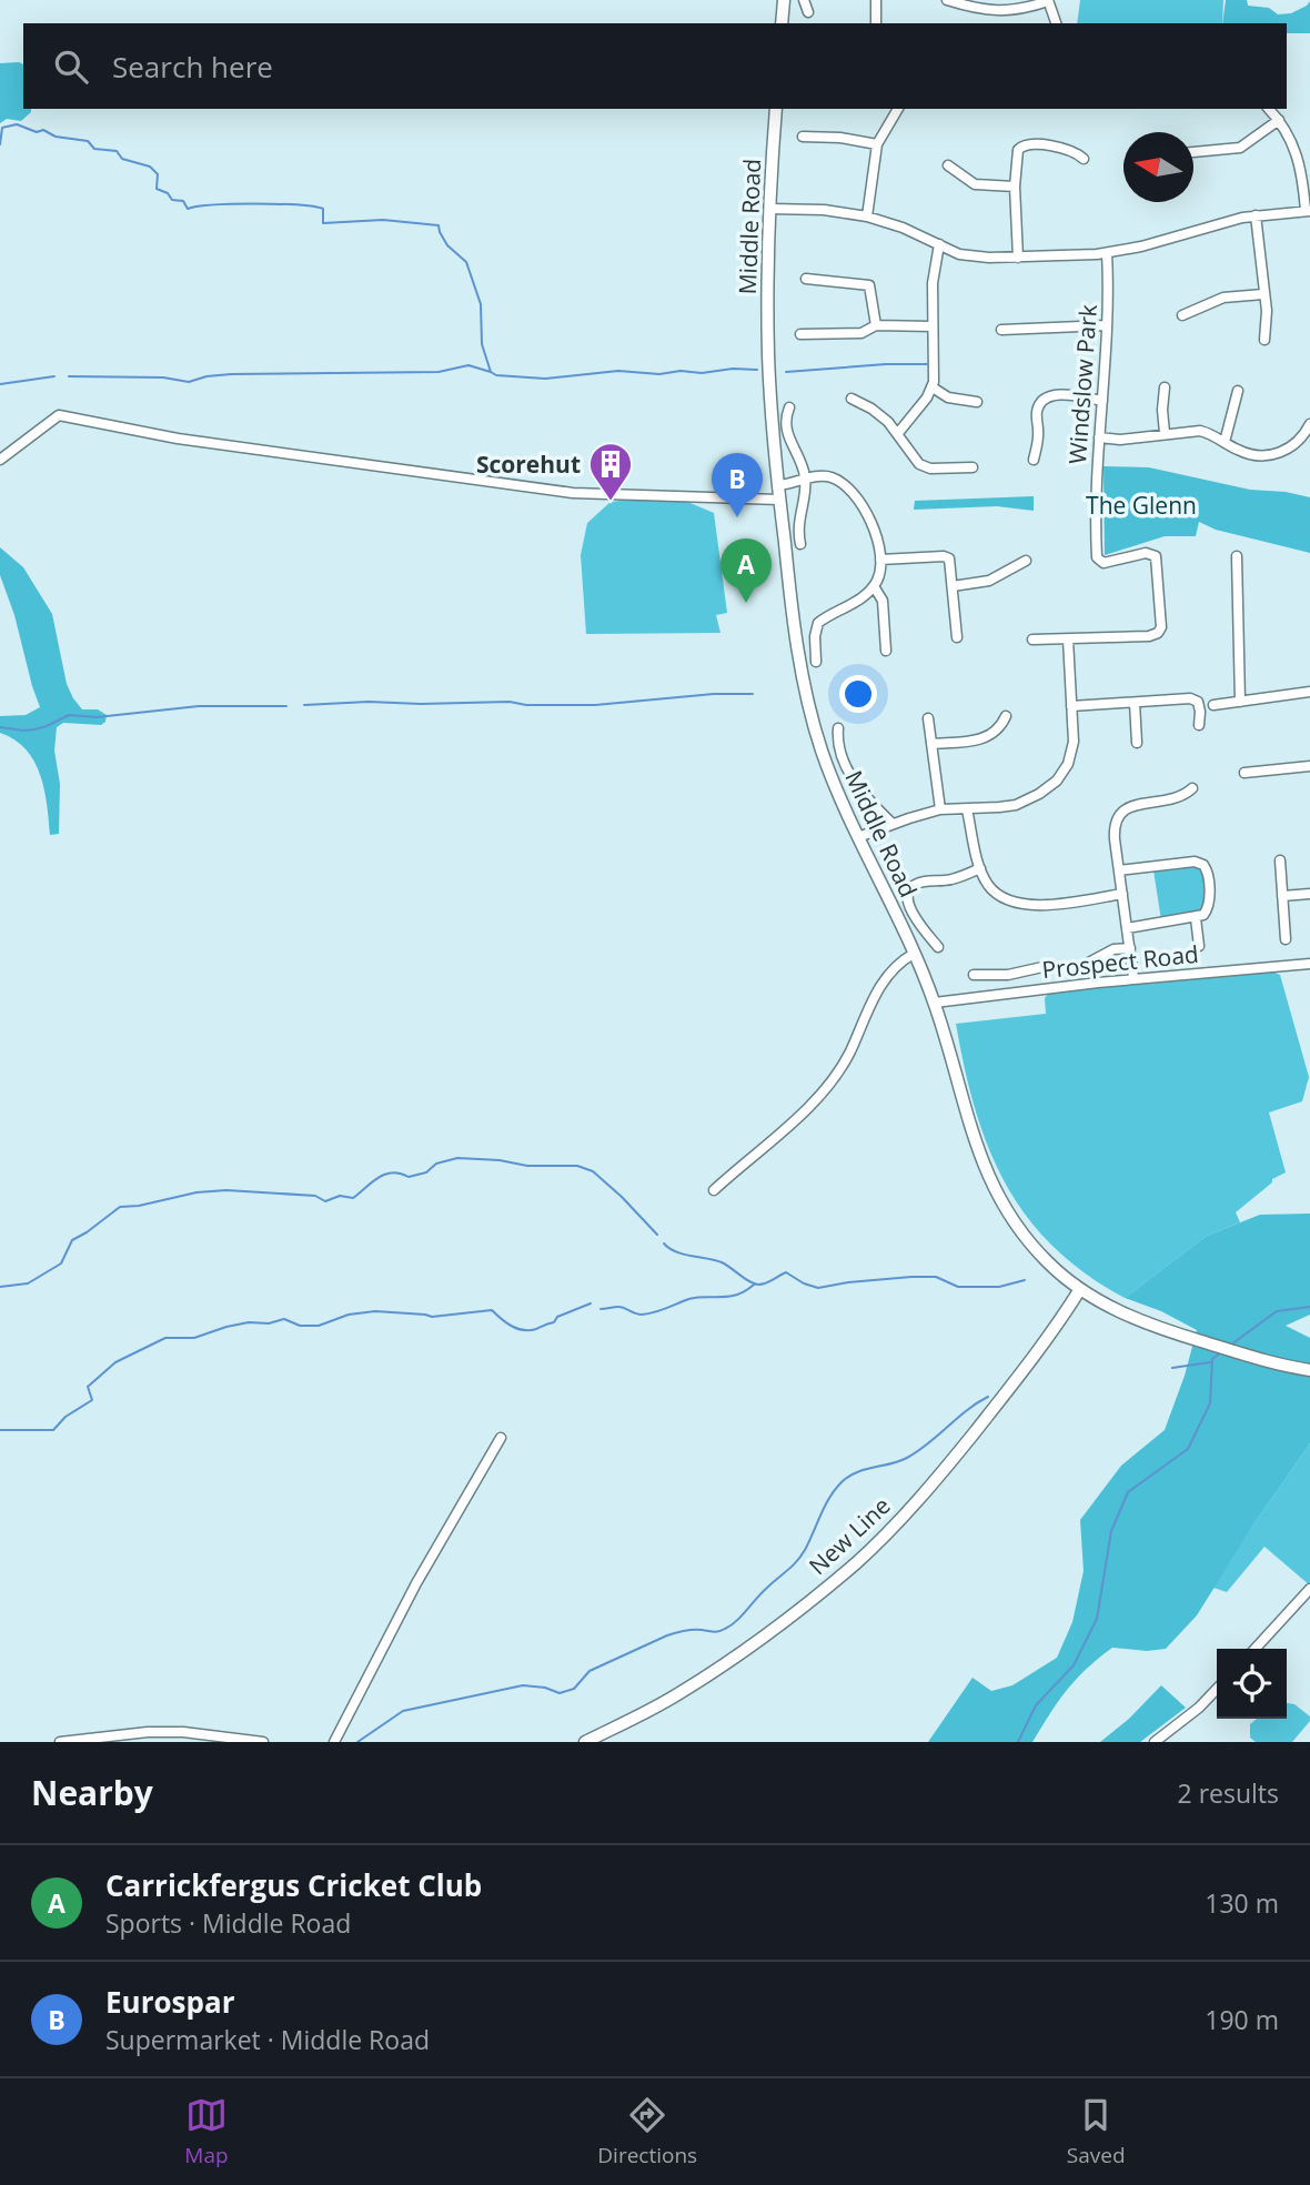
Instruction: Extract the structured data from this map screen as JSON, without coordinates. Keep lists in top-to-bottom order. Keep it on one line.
{"streets":{"main road":["Middle Road","New Line"],"street":["Windslow Park","Prospect Road"]},"crossings":[["Middle Road","Prospect Road"],["Middle Road","New Line"]],"parks":["The Glenn"],"places":{"building":["Scorehut"]},"north":"left","page":{"search":"Search here","pins":["B","A"],"heading":["Nearby","2 results"],"list":[{"mark":"A","name":"Carrickfergus Cricket Club","note":"Sports · Middle Road","value":"130 m"},{"mark":"B","name":"Eurospar","note":"Supermarket · Middle Road","value":"190 m"}],"nav":["Map","Directions","Saved"]}}
